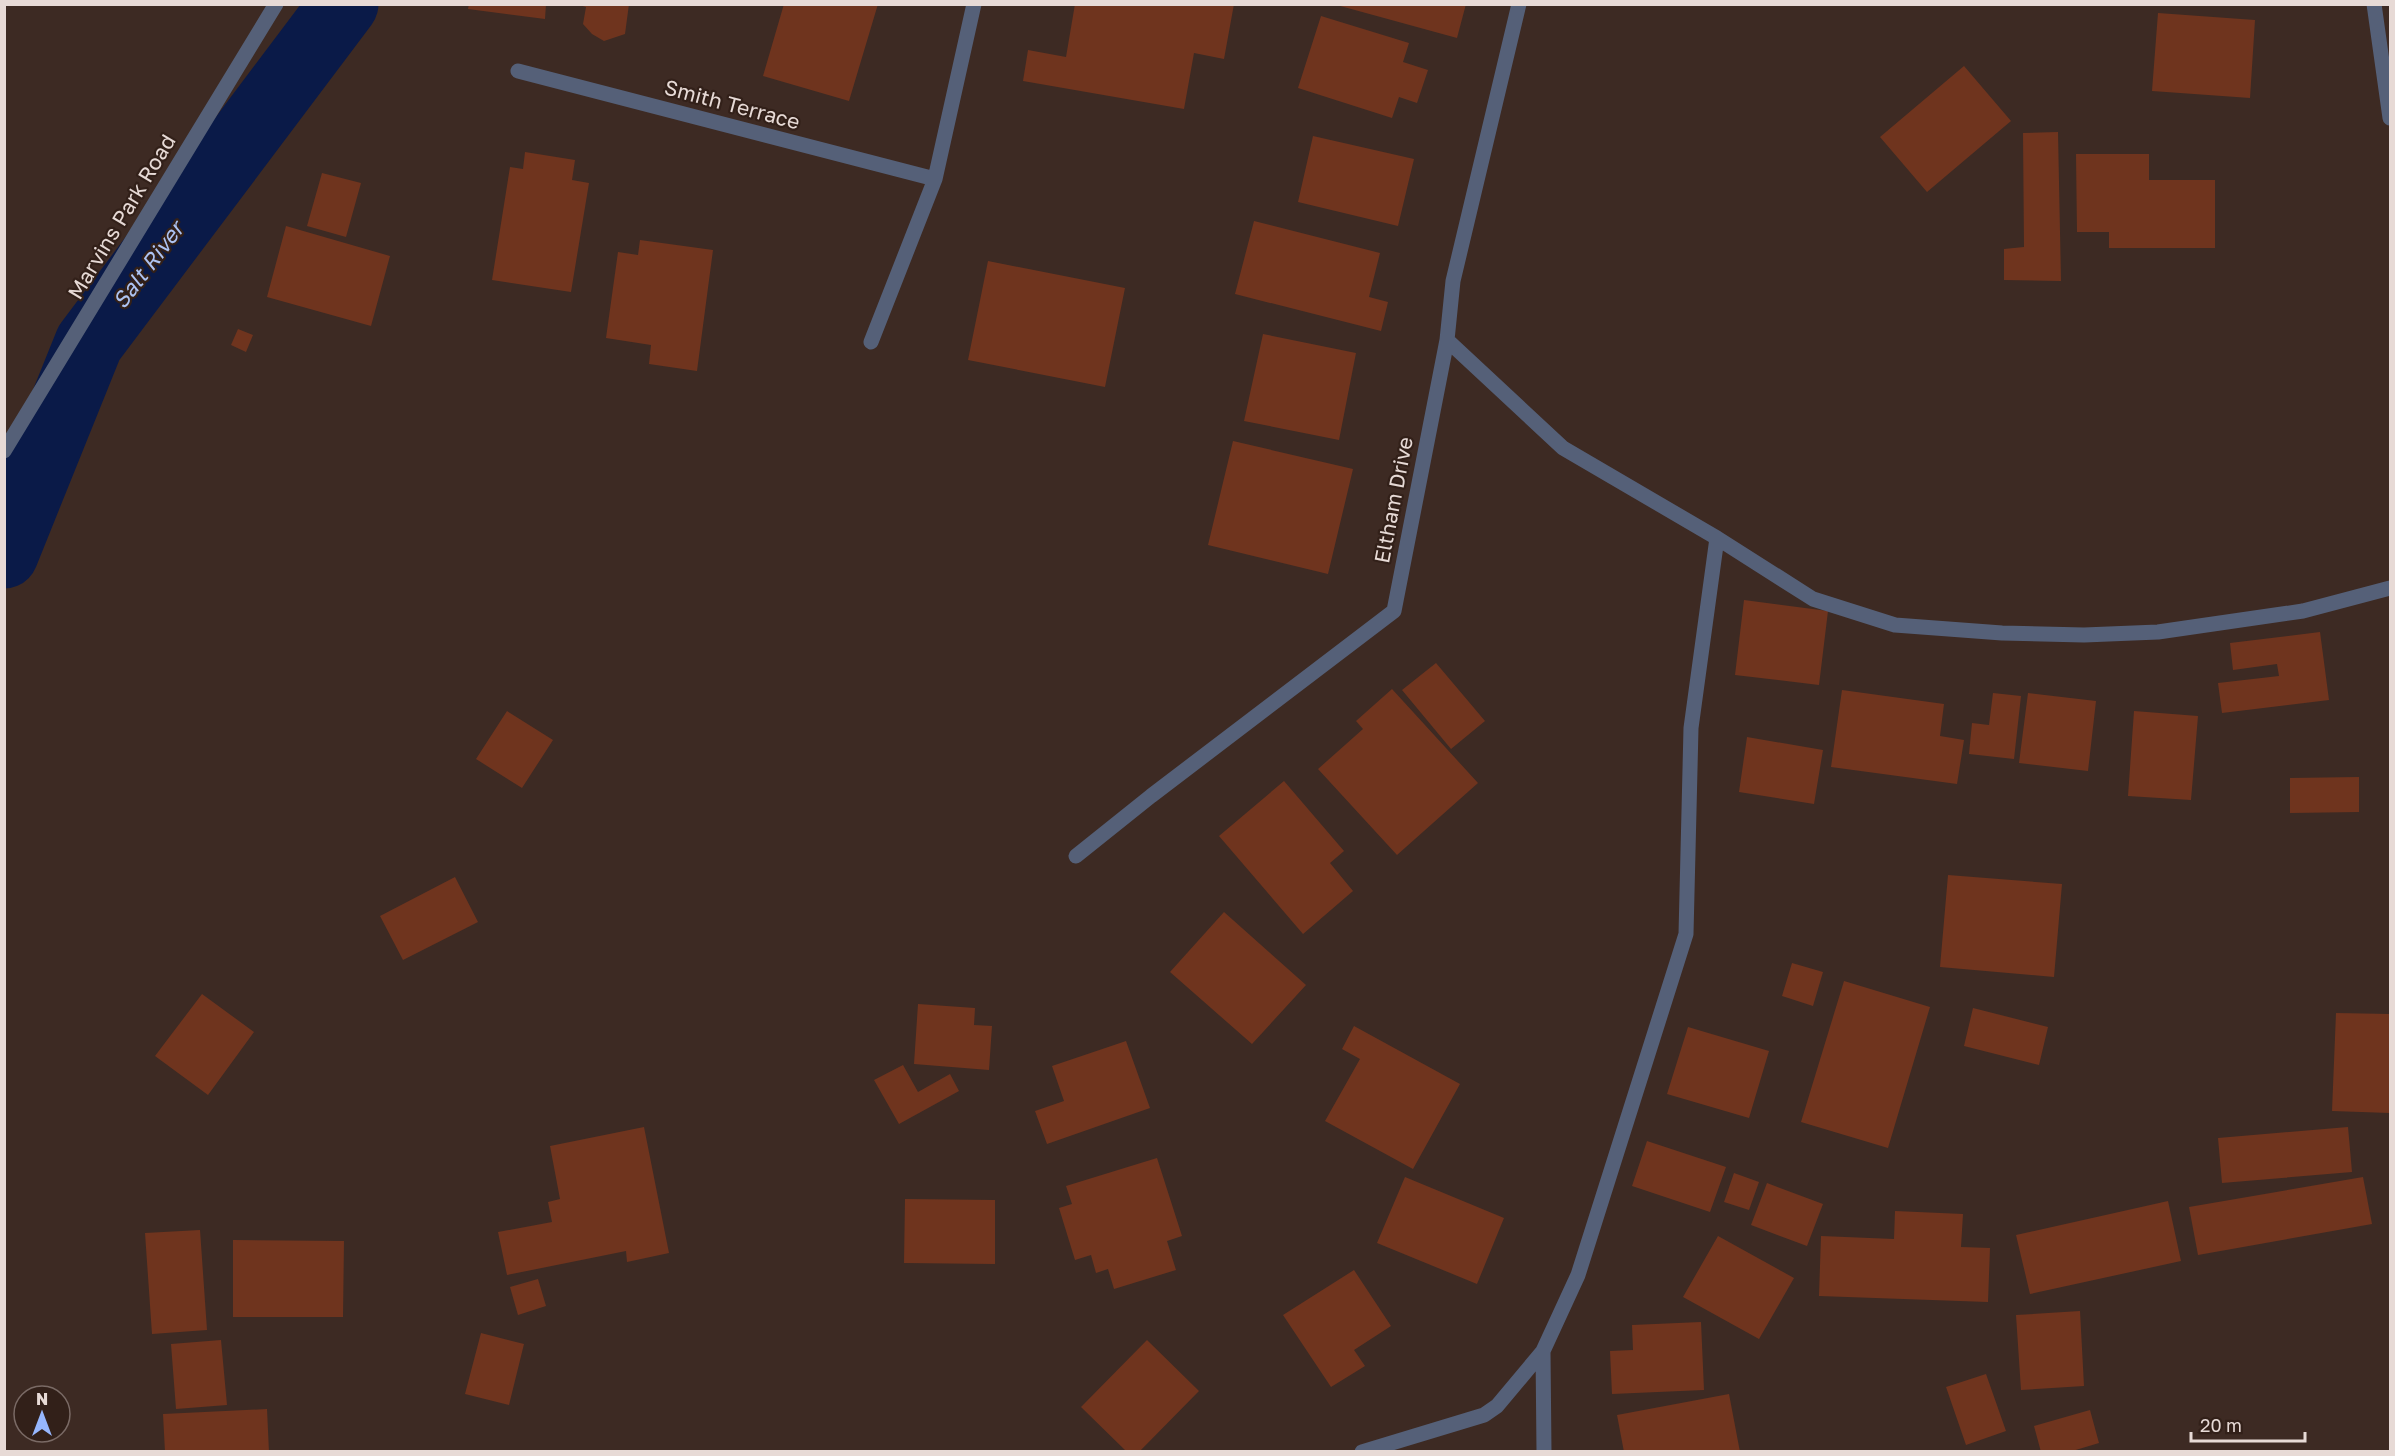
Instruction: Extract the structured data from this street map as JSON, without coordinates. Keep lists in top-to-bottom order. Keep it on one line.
{"streets":{"street":["Smith Terrace","Marvins Park Road","Eltham Drive"]},"water":["Salt River"],"scale_bar":"20 m","north":"top"}
